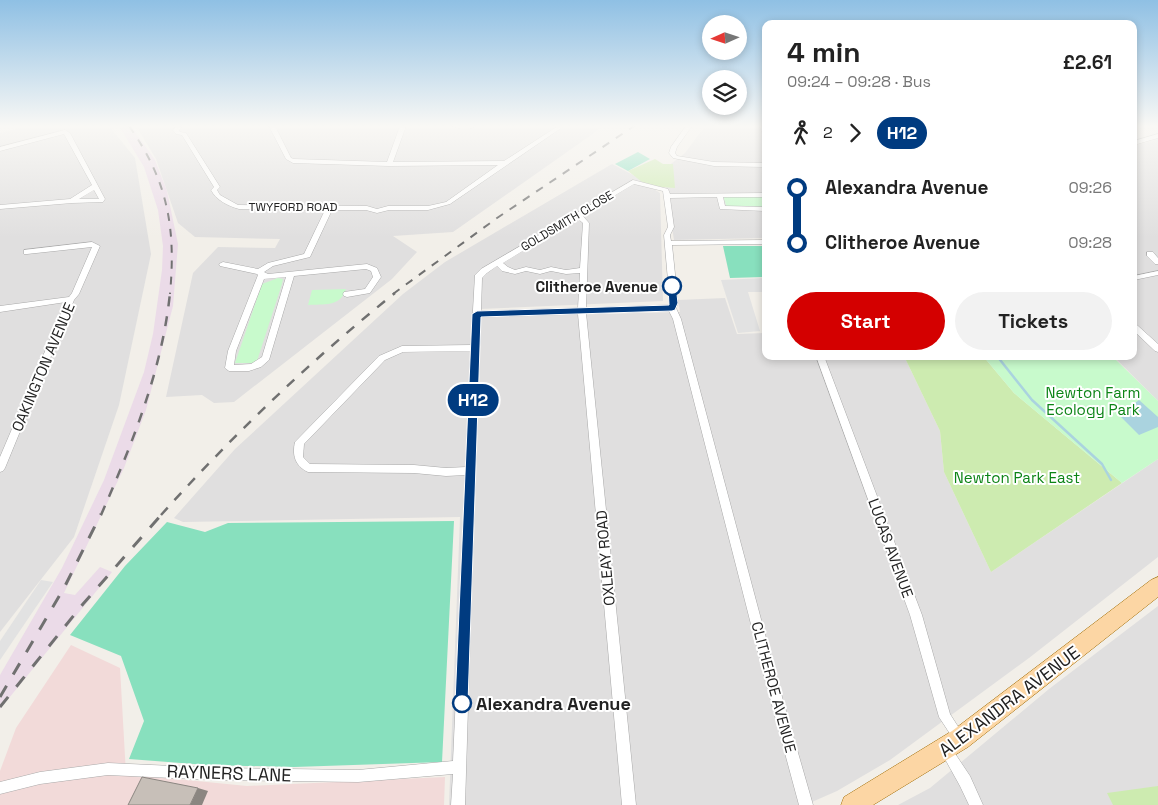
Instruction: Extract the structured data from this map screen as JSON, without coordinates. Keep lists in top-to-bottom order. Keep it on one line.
{"streets":{"main road":["ALEXANDRA AVENUE"],"street":["TWYFORD ROAD","GOLDSMITH CLOSE","OAKINGTON AVENUE","LUCAS AVENUE","OXLEAY ROAD","CLITHEROE AVENUE","RAYNERS LANE"]},"crossings":[["GOLDSMITH CLOSE","OXLEAY ROAD"],["LUCAS AVENUE","ALEXANDRA AVENUE"]],"parks":["Newton Farm Ecology Park","Newton Park East"],"places":["Clitheroe Avenue","Alexandra Avenue"],"lines":["bus line H12"],"north":"left","page":{"on_map":"H12","heading":["4 min","09:24 – 09:28 · Bus","£2.61"],"legs":["2","H12"],"list":[{"name":"Alexandra Avenue","value":"09:26"},{"name":"Clitheroe Avenue","value":"09:28"}],"buttons":["Start","Tickets"]}}
